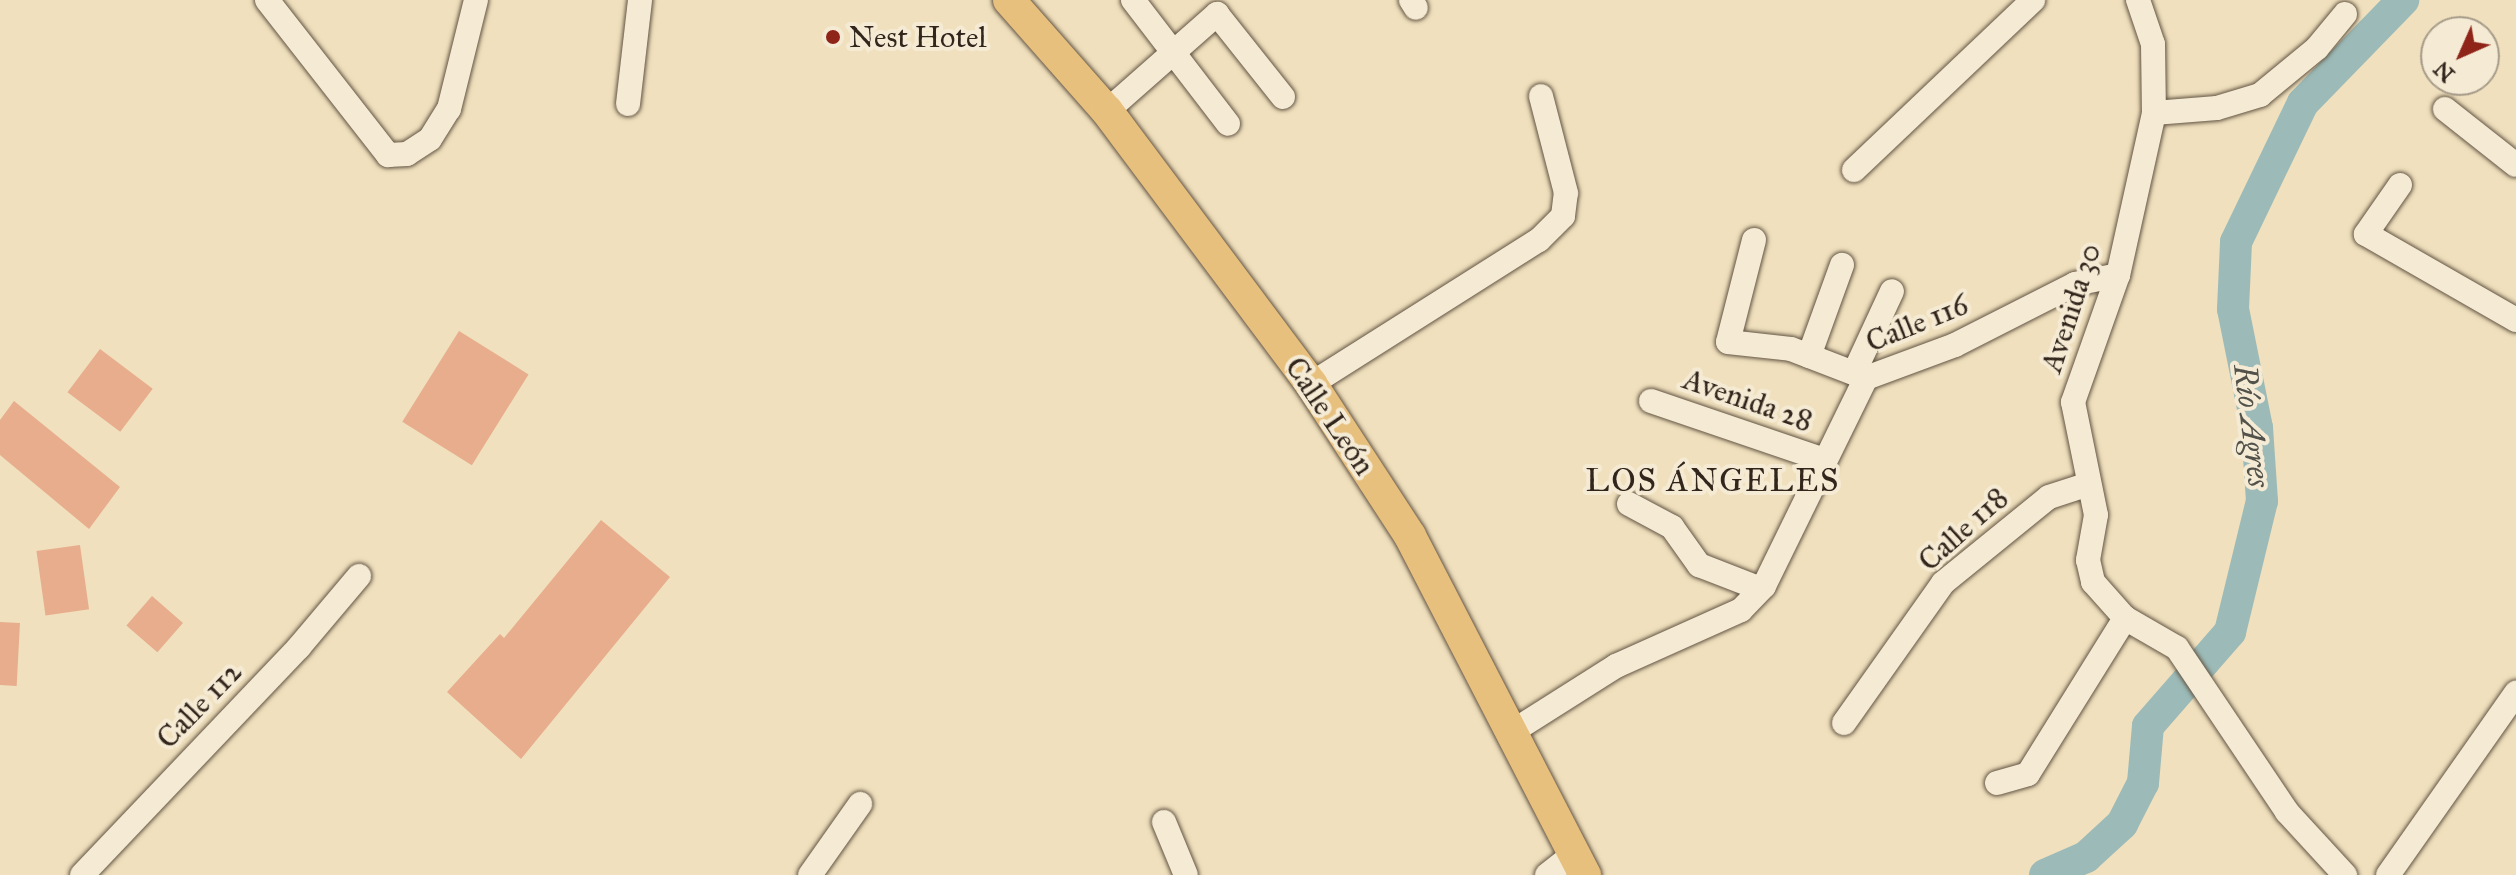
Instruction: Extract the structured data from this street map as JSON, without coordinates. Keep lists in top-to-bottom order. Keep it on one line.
{"streets":{"main road":["Calle León"],"street":["Avenida 30","Calle 116","Avenida 28","Calle 118","Calle 112"]},"crossings":[["Avenida 30","Calle 116"],["Avenida 30","Calle 118"],["Calle 116","Avenida 28"],["Calle 116","Calle León"]],"districts":["LOS ÁNGELES"],"water":["Río Agres"],"places":["Nest Hotel"],"north":"bottom left"}
